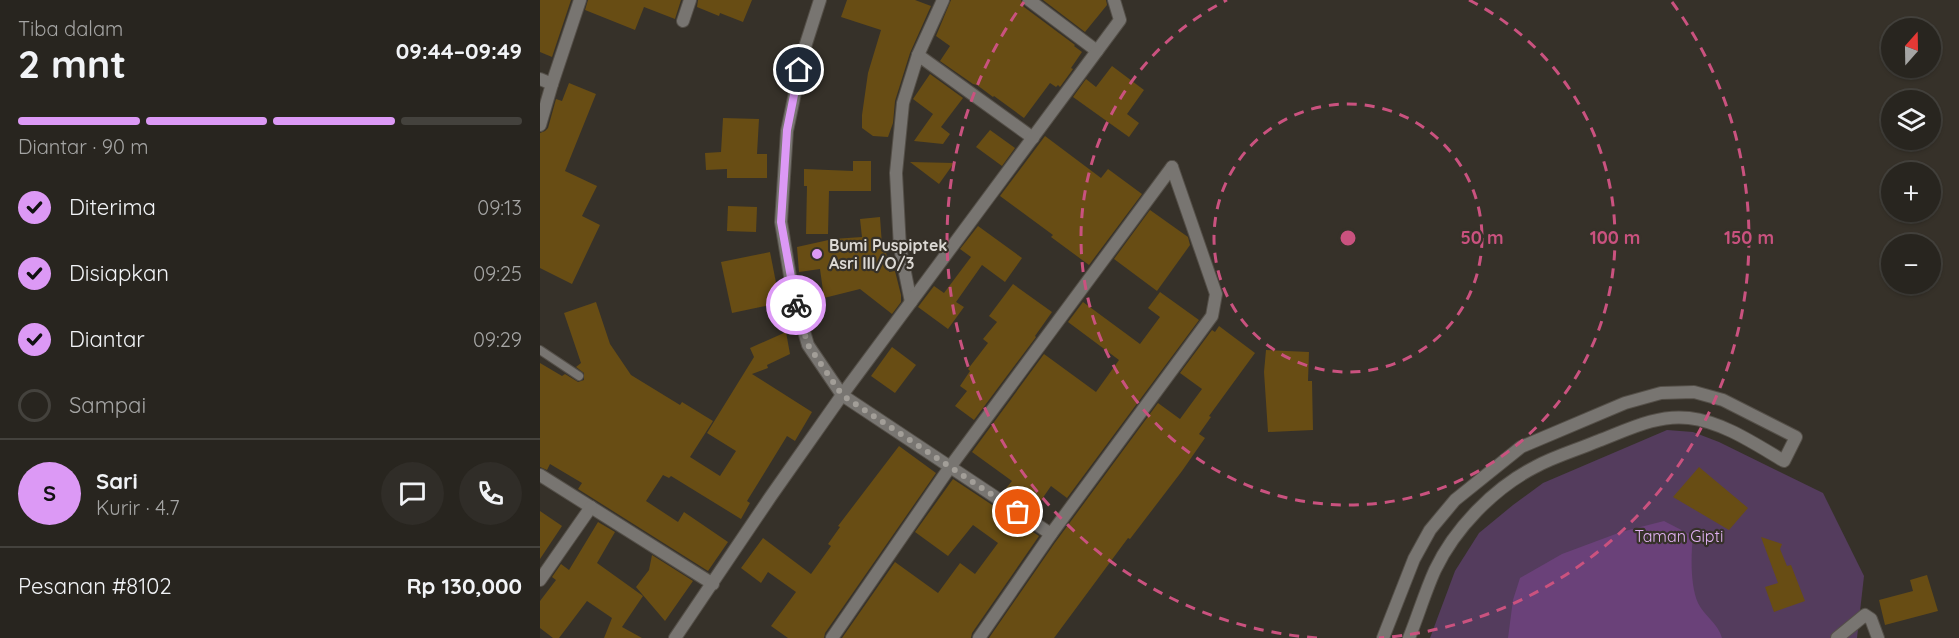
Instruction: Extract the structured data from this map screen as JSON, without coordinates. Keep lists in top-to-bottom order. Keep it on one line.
{"parks":["Taman Gipti"],"places":["Bumi Puspiptek Asri III/O/3"],"north":"top","page":{"heading":["2 mnt","Tiba dalam","09:44–09:49"],"panel":["Sari","Kurir · 4.7","Pesanan #8102","Rp 130,000"],"map_buttons":["+","−"],"bar":"Diantar · 90 m","list":[["Diterima","09:13"],["Disiapkan","09:25"],["Diantar","09:29"],"Sampai"],"round":"S"},"rings":["50 m","100 m","150 m"]}
